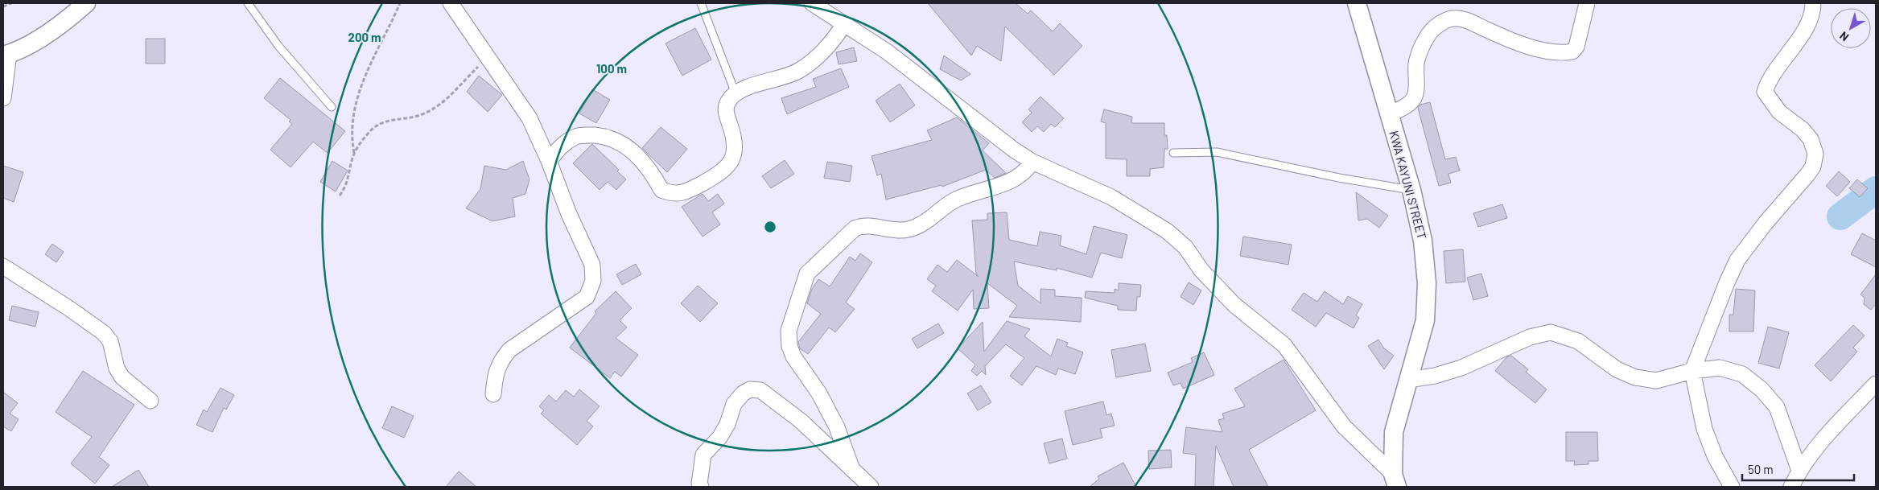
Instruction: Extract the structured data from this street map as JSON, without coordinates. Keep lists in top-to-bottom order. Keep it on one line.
{"streets":{"street":["KWA KAYUNI STREET"]},"scale_bar":"50 m","north":"bottom left","rings":["200 m","100 m"]}
